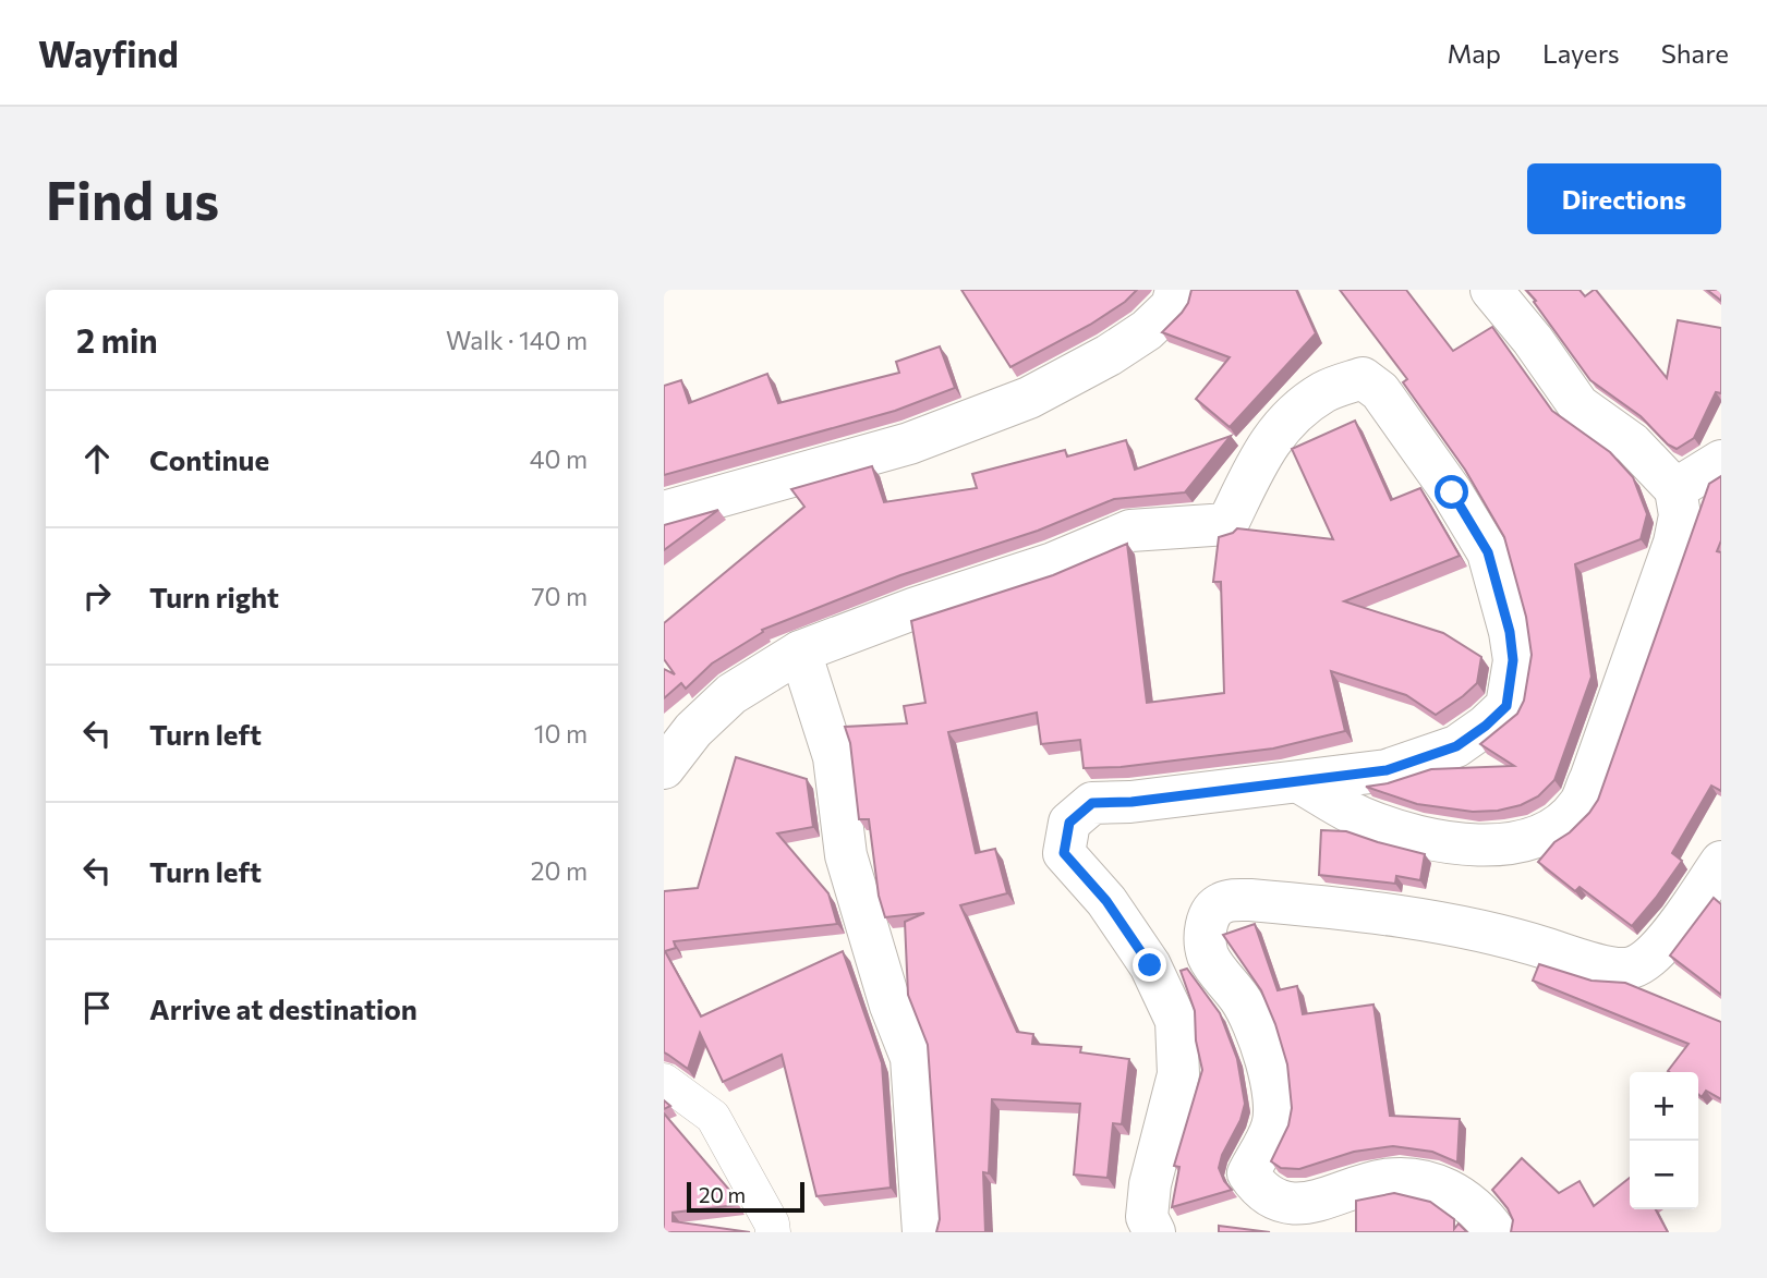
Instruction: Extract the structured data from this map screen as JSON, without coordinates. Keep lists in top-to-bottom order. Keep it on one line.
{"scale_bar":"20 m","page":{"header":"Wayfind","nav":["Map","Layers","Share"],"buttons":"Directions","title":"Find us","heading":["2 min","Walk · 140 m"],"list":[["Continue","40 m"],["Turn right","70 m"],["Turn left","10 m"],["Turn left","20 m"],"Arrive at destination"],"map_buttons":["+","−"],"scale":"20 m"}}
